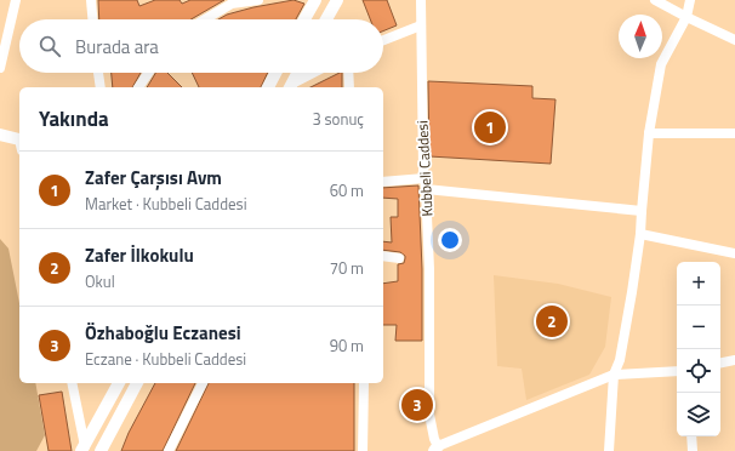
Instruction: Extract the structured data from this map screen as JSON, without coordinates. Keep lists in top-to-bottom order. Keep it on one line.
{"streets":{"street":["Kubbeli Caddesi"]},"north":"top","page":{"search":"Burada ara","heading":["Yakında","3 sonuç"],"pins":["1","2","3"],"list":[{"mark":"1","name":"Zafer Çarşısı Avm","note":"Market · Kubbeli Caddesi","value":"60 m"},{"mark":"2","name":"Zafer İlkokulu","note":"Okul","value":"70 m"},{"mark":"3","name":"Özhaboğlu Eczanesi","note":"Eczane · Kubbeli Caddesi","value":"90 m"}],"map_buttons":["+","−"]}}
